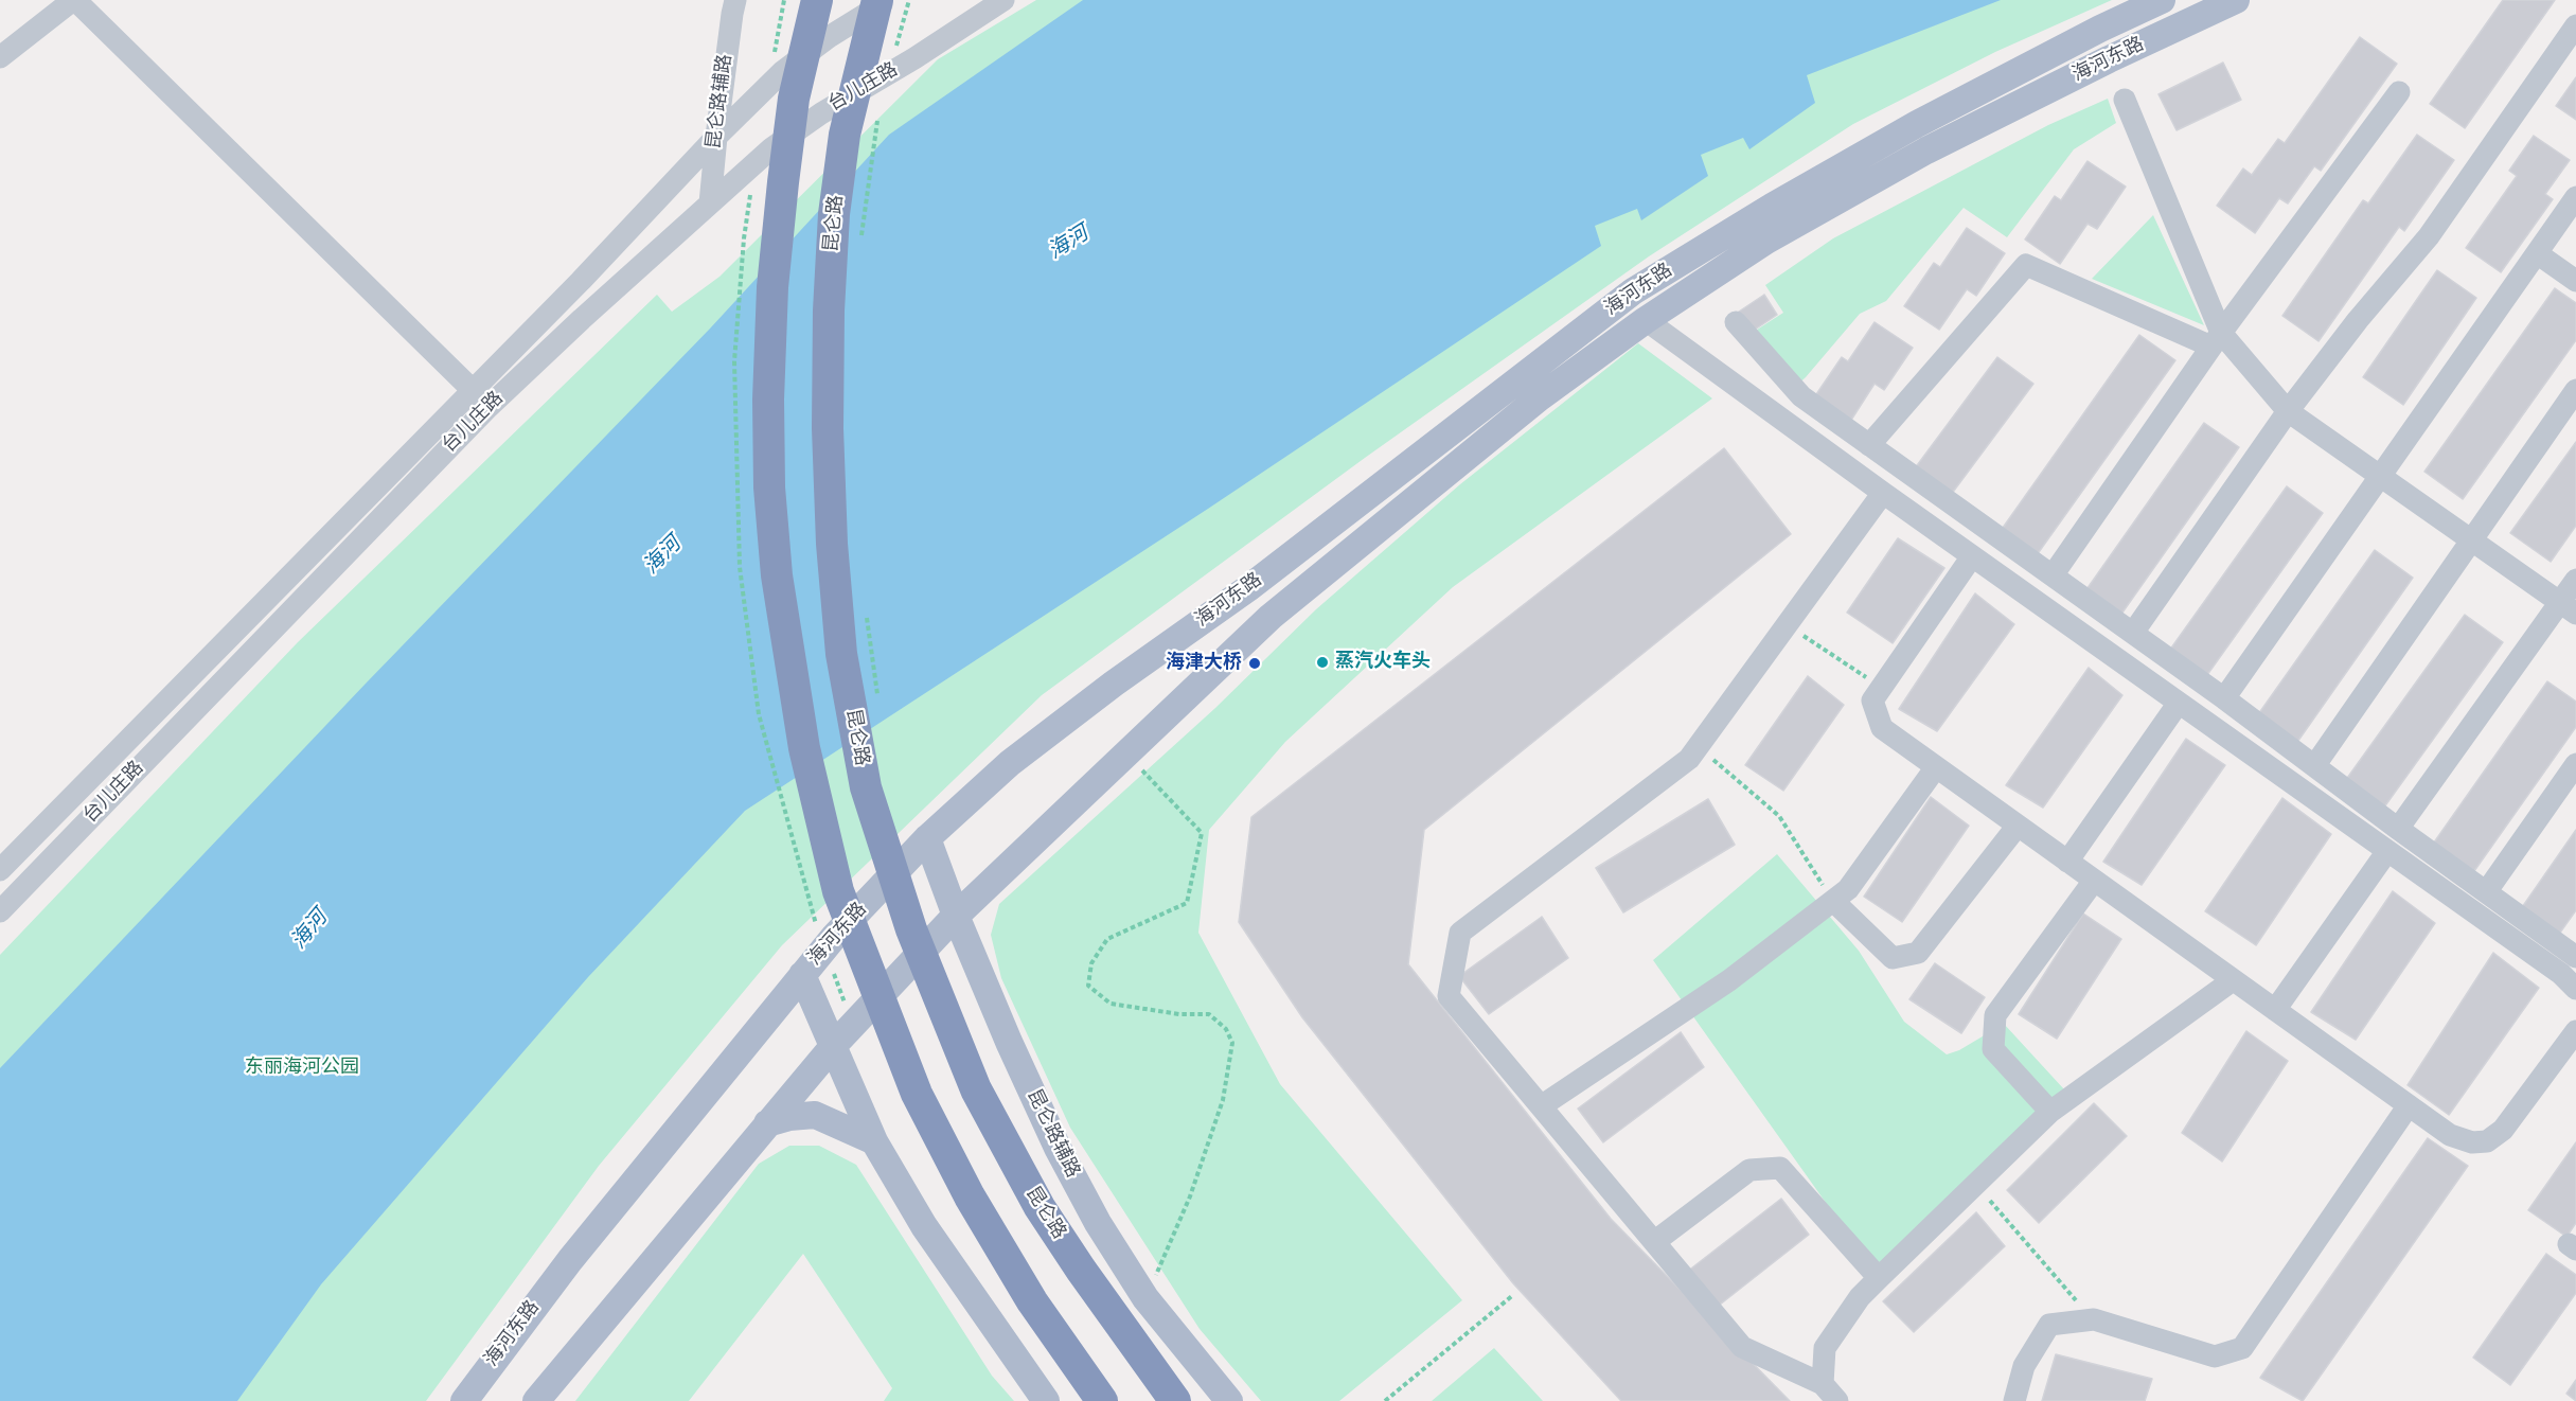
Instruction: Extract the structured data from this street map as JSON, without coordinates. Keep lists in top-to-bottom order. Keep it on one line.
{"streets":{"highway":["昆仑路"],"main road":["海河东路","昆仑路辅路"],"street":["台儿庄路"]},"crossings":[["海河东路","昆仑路辅路"],["台儿庄路","昆仑路辅路"]],"water":["海河"],"parks":["东丽海河公园"],"places":["蒸汽火车头","海津大桥"]}
